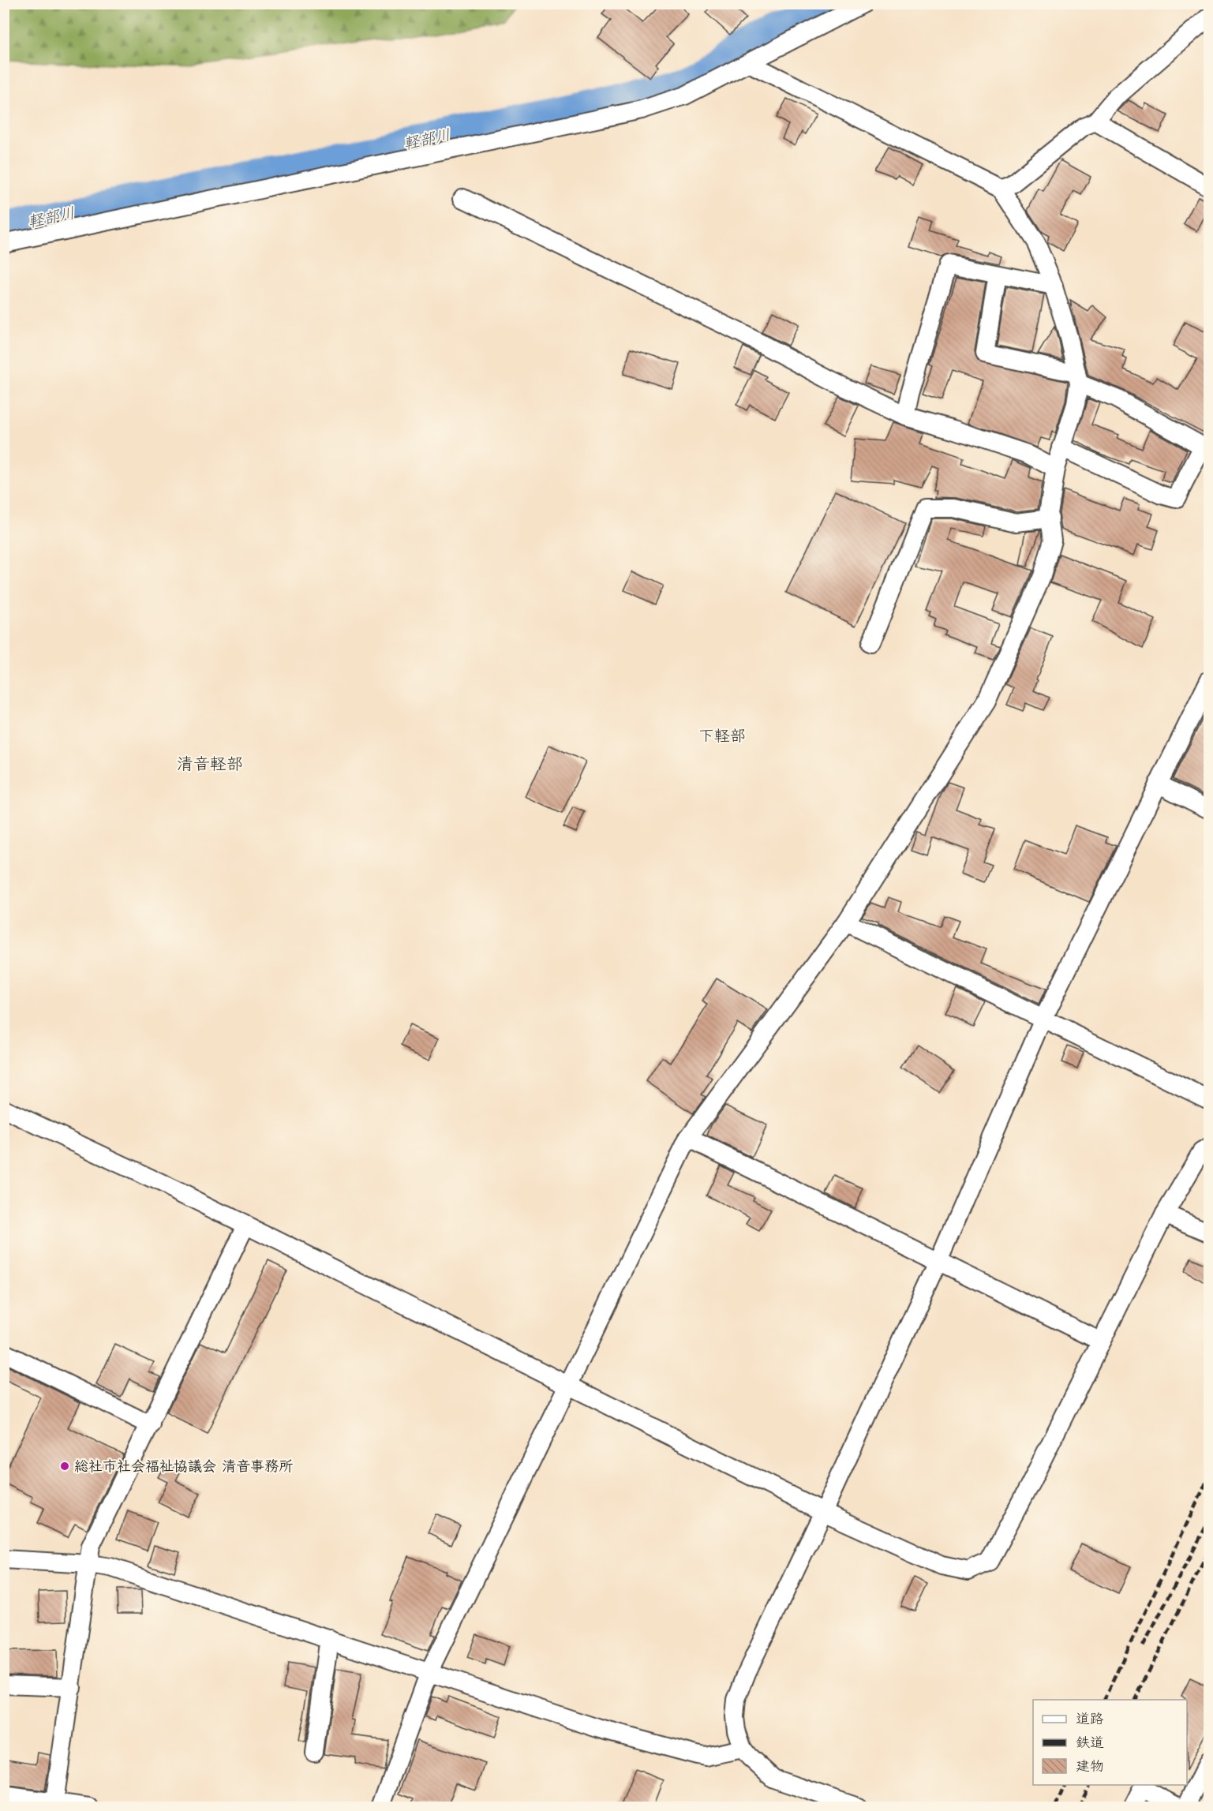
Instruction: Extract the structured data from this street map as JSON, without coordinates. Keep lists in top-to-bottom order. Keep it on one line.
{"districts":["下軽部","清音軽部"],"water":["軽部川"],"places":["総社市社会福祉協議会 清音事務所"],"legend":["道路","鉄道","建物"]}
